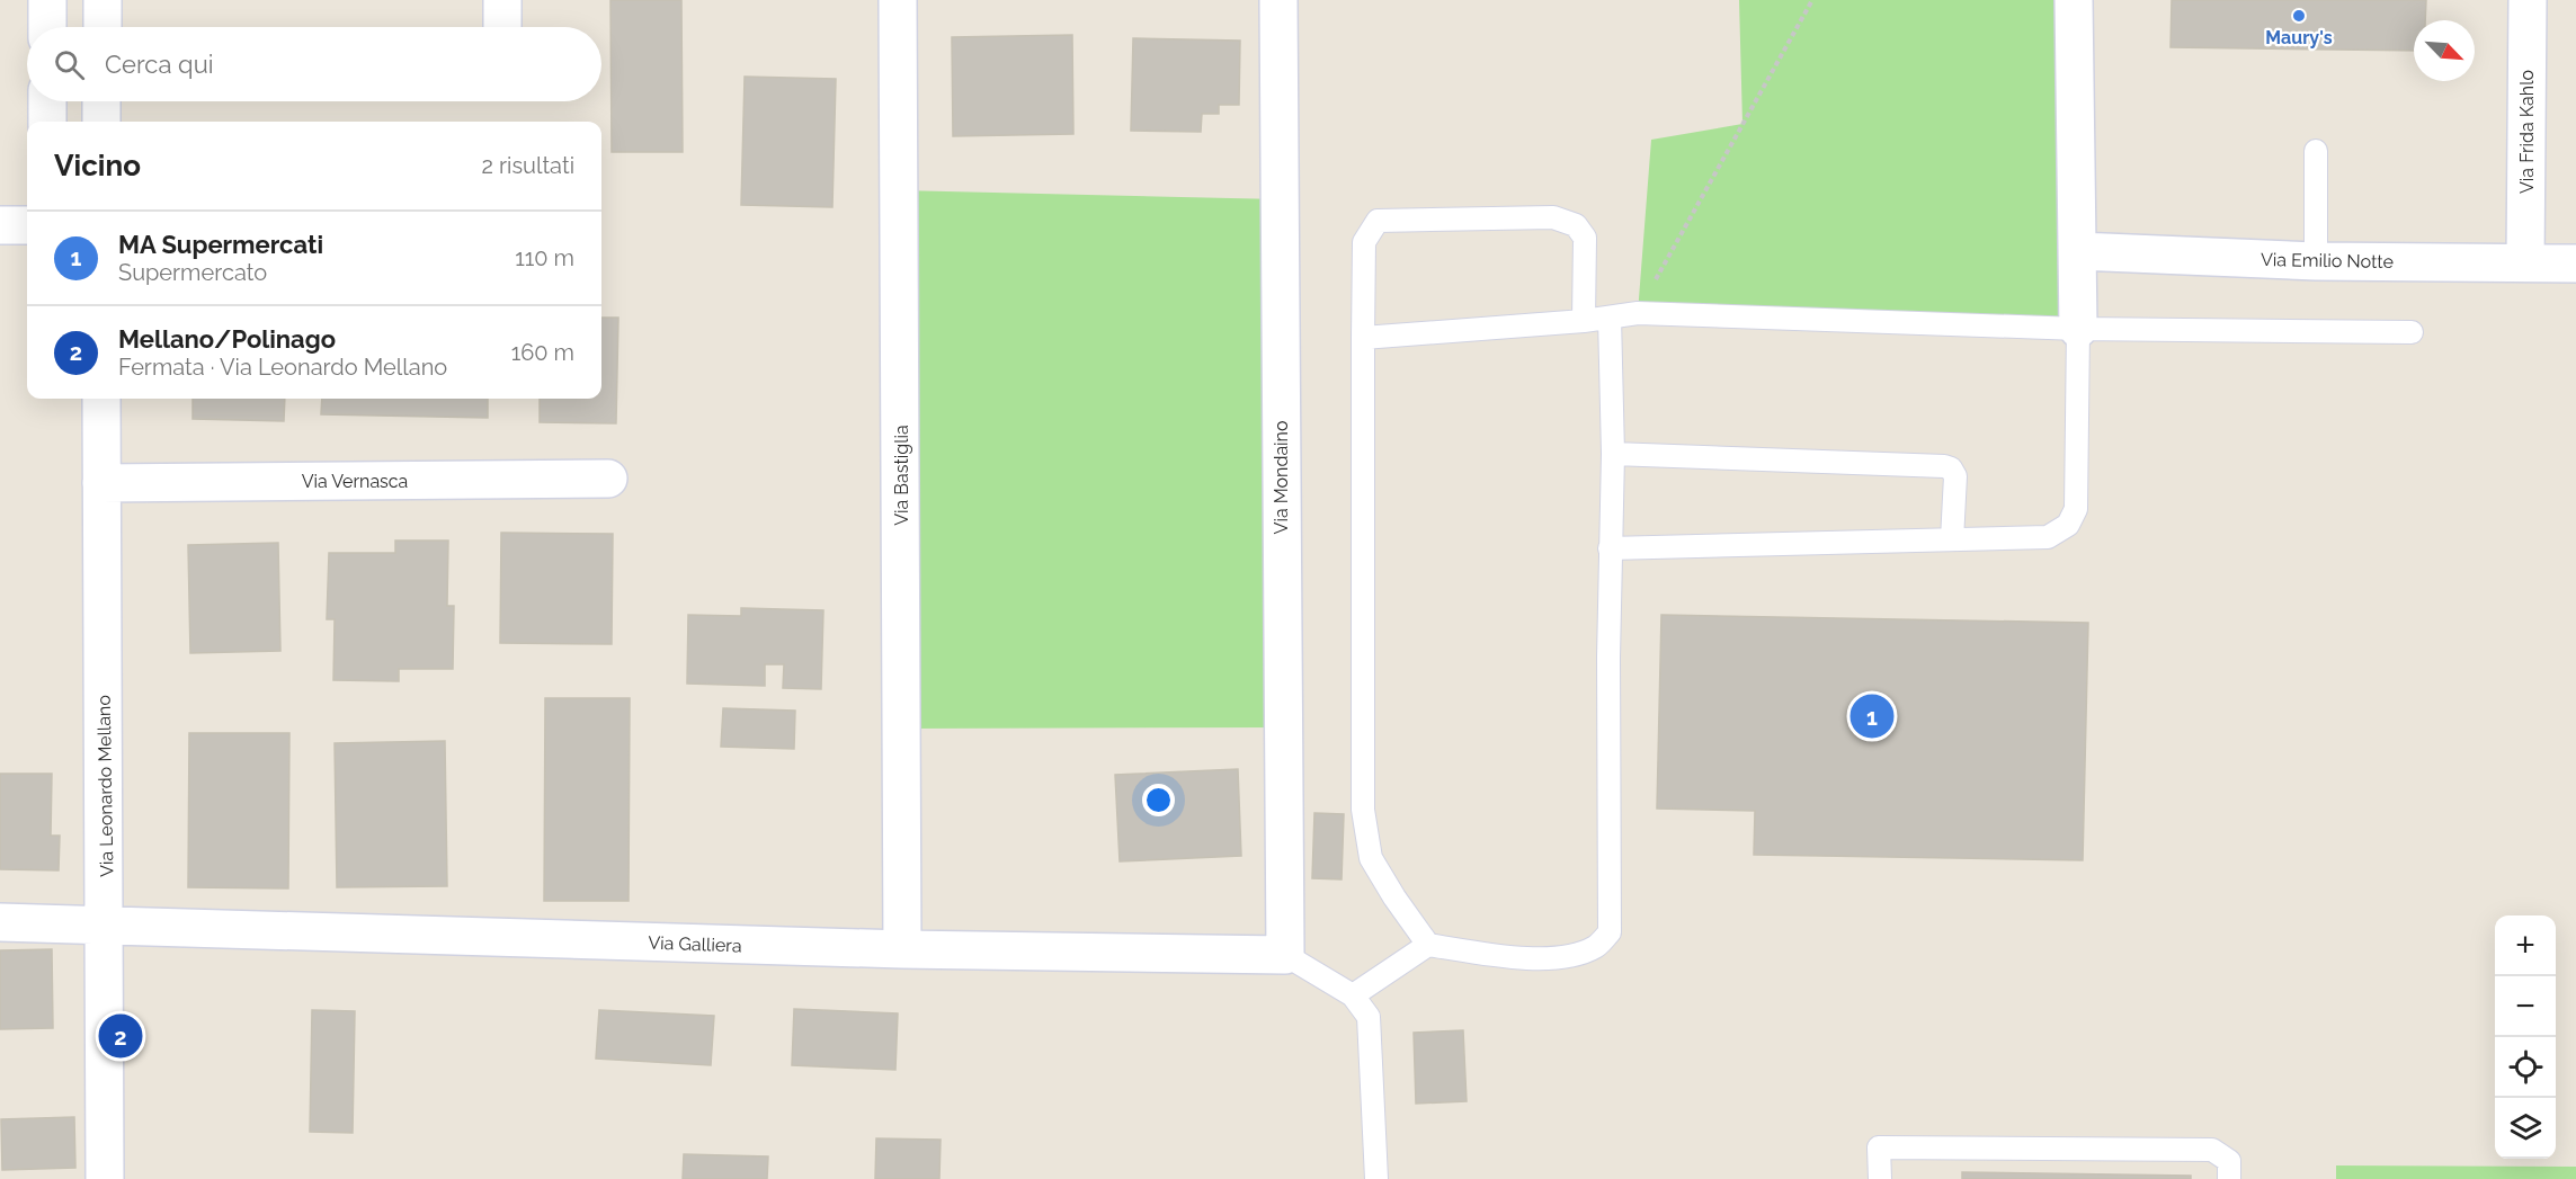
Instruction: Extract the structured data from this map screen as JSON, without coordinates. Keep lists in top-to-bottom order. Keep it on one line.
{"streets":{"street":["Via Frida Kahlo","Via Emilio Notte","Via Bastiglia","Via Mondaino","Via Vernasca","Via Leonardo Mellano","Via Galliera"]},"crossings":[["Via Frida Kahlo","Via Emilio Notte"],["Via Bastiglia","Via Galliera"],["Via Mondaino","Via Galliera"],["Via Vernasca","Via Leonardo Mellano"],["Via Leonardo Mellano","Via Galliera"]],"places":["Maury's"],"north":"bottom right","page":{"search":"Cerca qui","heading":["Vicino","2 risultati"],"list":[{"mark":"1","name":"MA Supermercati","note":"Supermercato","value":"110 m"},{"mark":"2","name":"Mellano/Polinago","note":"Fermata · Via Leonardo Mellano","value":"160 m"}],"pins":["1","2"],"map_buttons":["+","−"]}}
